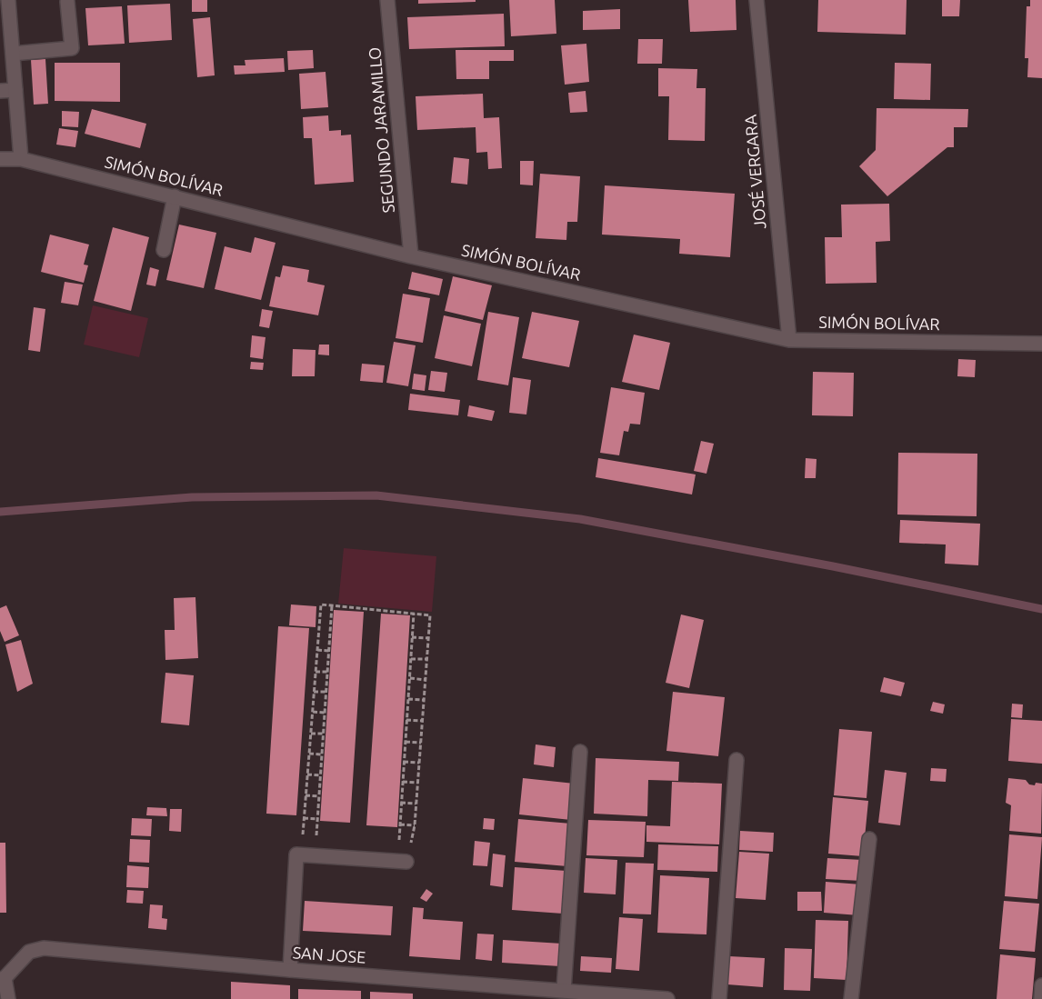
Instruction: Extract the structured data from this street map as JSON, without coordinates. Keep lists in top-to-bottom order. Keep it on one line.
{"streets":{"street":["SEGUNDO JARAMILLO","JOSÉ VERGARA","SIMÓN BOLÍVAR","SAN JOSE"]},"crossings":[["SEGUNDO JARAMILLO","SIMÓN BOLÍVAR"],["JOSÉ VERGARA","SIMÓN BOLÍVAR"]]}
